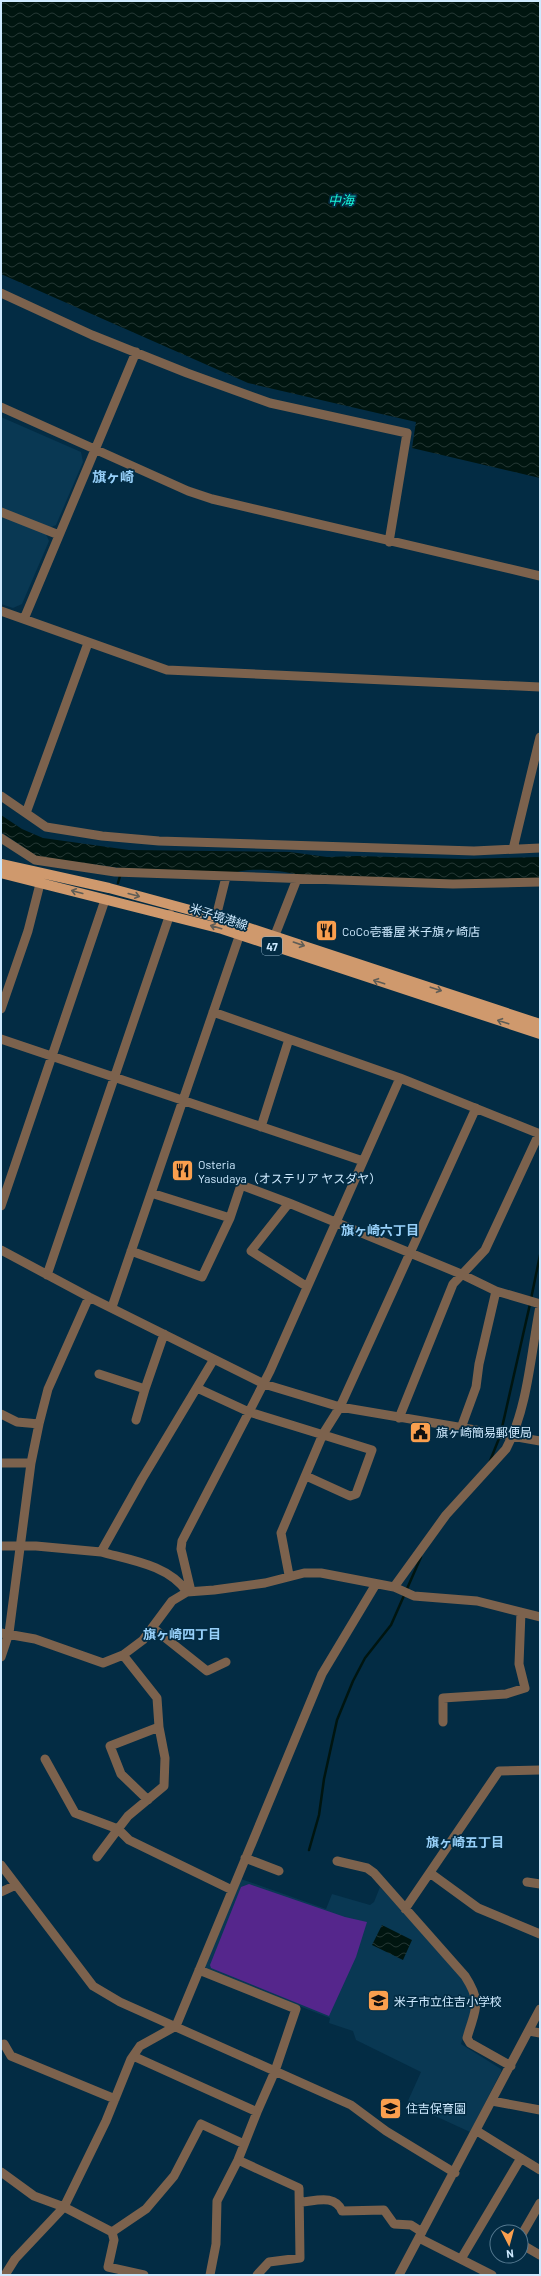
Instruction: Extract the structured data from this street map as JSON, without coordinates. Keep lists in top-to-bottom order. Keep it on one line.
{"streets":{"main road":["米子境港線","47"]},"districts":["旗ヶ崎","旗ヶ崎六丁目","旗ヶ崎四丁目","旗ヶ崎五丁目"],"water":["中海"],"places":{"restaurant":["CoCo壱番屋 米子旗ヶ崎店","Osteria Yasudaya（オステリア ヤスダヤ）"],"public building":["旗ヶ崎簡易郵便局"],"school or university":["米子市立住吉小学校","住吉保育園"]},"north":"bottom"}
